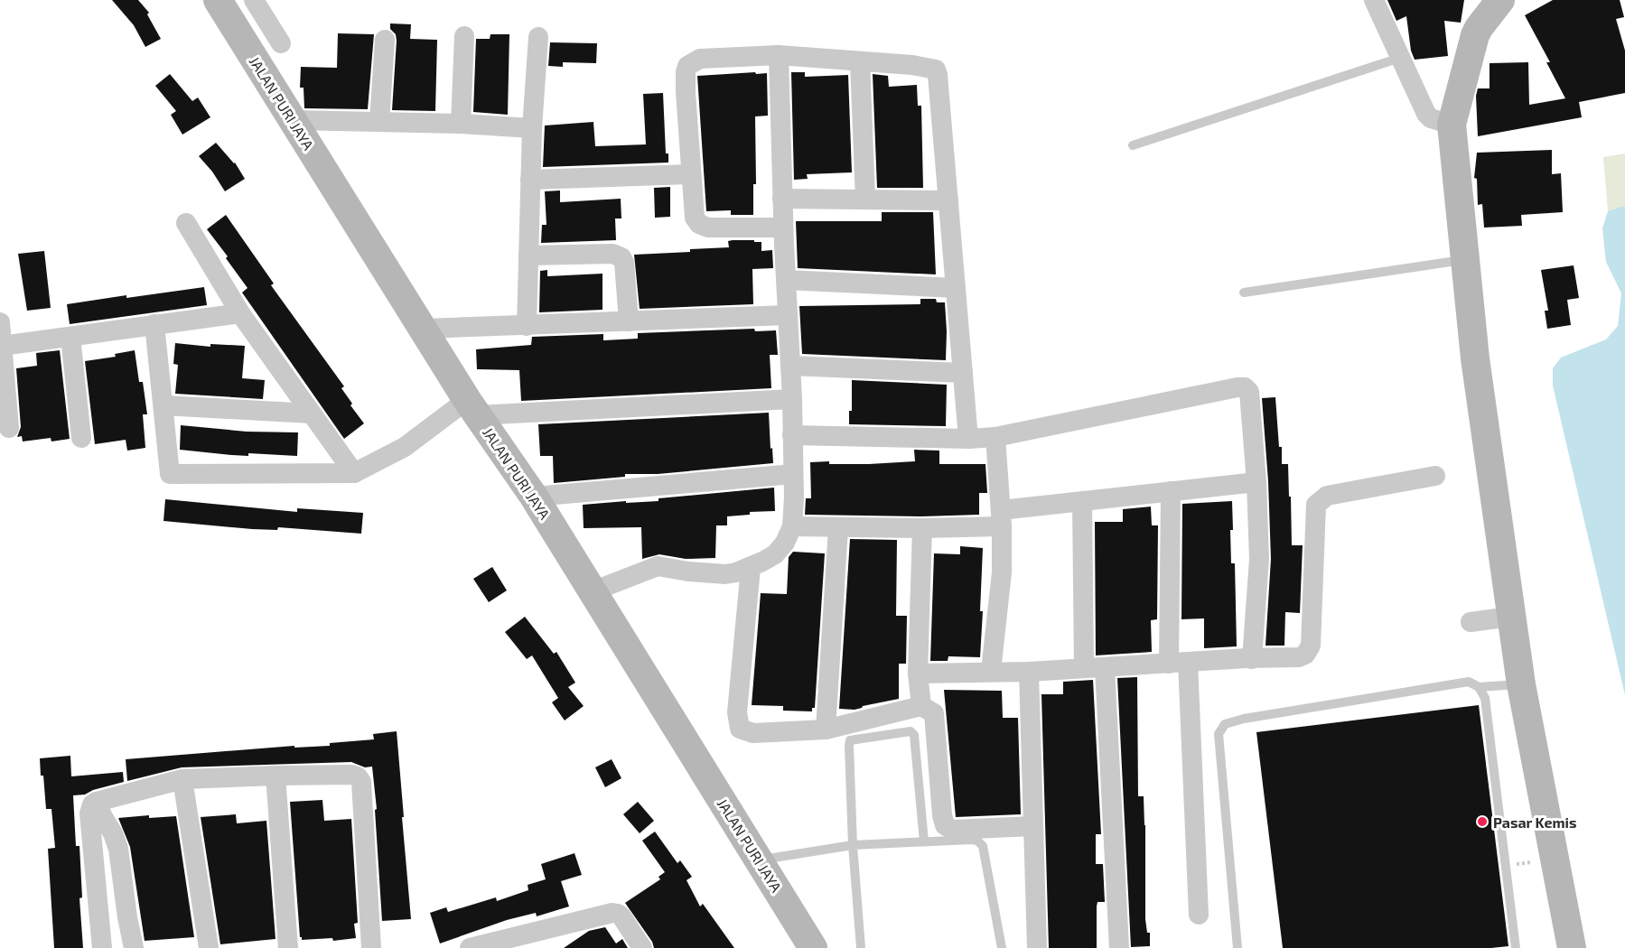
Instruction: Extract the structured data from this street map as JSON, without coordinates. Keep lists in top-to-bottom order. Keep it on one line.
{"streets":{"street":["JALAN PURI JAYA"]},"places":["Pasar Kemis"]}
